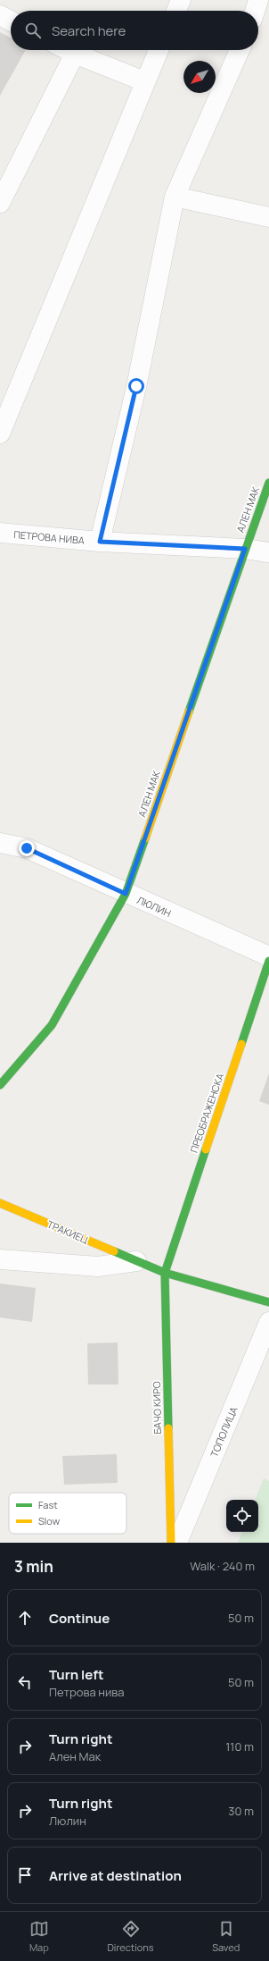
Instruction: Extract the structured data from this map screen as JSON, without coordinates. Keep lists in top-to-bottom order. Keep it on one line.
{"streets":{"street":["АЛЕН МАК","ПЕТРОВА НИВА","ЛЮЛИН","ПРЕОБРАЖЕНСКА","ТРАКИЕЦ","БАЧО КИРО","ТОПОЛИЦА"]},"crossings":[["АЛЕН МАК","ПЕТРОВА НИВА"],["АЛЕН МАК","ЛЮЛИН"],["ПРЕОБРАЖЕНСКА","ТРАКИЕЦ"],["ПРЕОБРАЖЕНСКА","БАЧО КИРО"],["ТРАКИЕЦ","БАЧО КИРО"]],"legend":["Fast","Slow"],"north":"bottom left","page":{"search":"Search here","heading":["3 min","Walk · 240 m"],"list":[["Continue","50 m"],["Turn left","Петрова нива","50 m"],["Turn right","Ален Мак","110 m"],["Turn right","Люлин","30 m"],"Arrive at destination"],"nav":["Map","Directions","Saved"]}}
